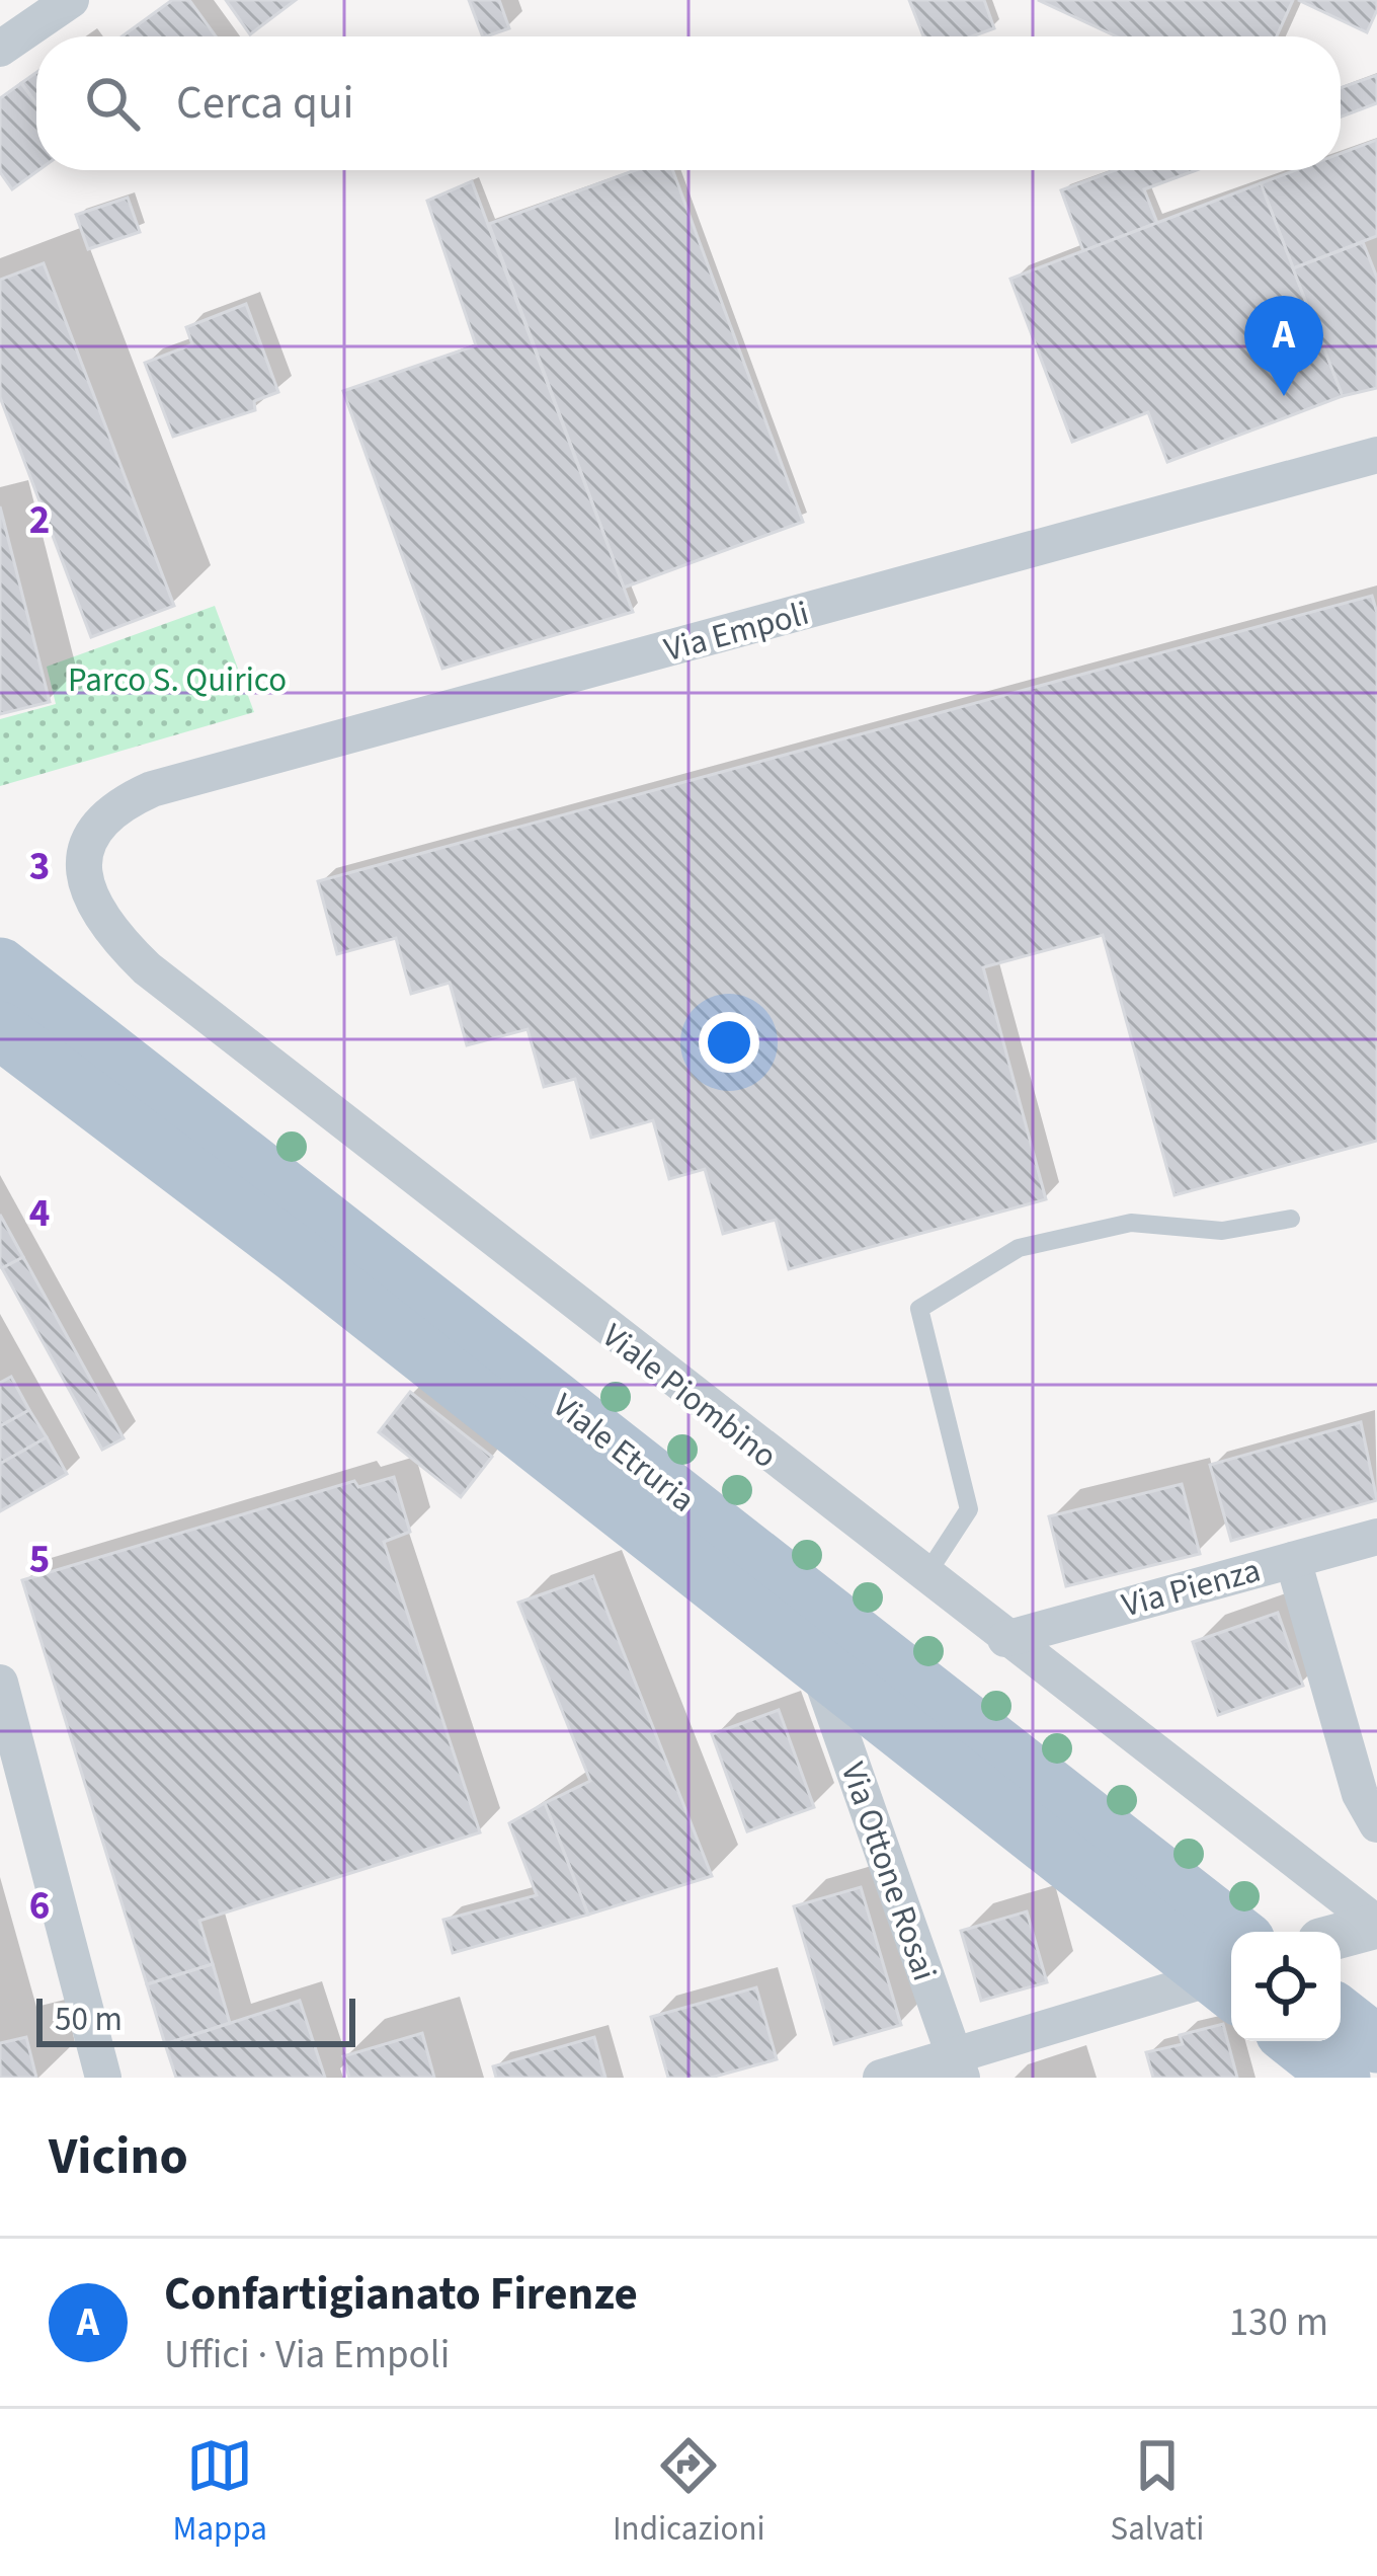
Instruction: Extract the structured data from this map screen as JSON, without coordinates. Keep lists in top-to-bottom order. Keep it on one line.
{"streets":{"main road":["Viale Etruria"],"street":["Via Empoli","Viale Piombino","Via Pienza","Via Ottone Rosai"]},"crossings":[["Via Empoli","Viale Piombino"],["Viale Piombino","Via Pienza"],["Viale Etruria","Via Ottone Rosai"]],"parks":["Parco S. Quirico"],"scale_bar":"50 m","page":{"search":"Cerca qui","pins":"A","scale":"50 m","heading":"Vicino","list":[{"mark":"A","name":"Confartigianato Firenze","note":"Uffici · Via Empoli","value":"130 m"}],"nav":["Mappa","Indicazioni","Salvati"]},"grid":{"rows":["2","3","4","5","6"]}}
